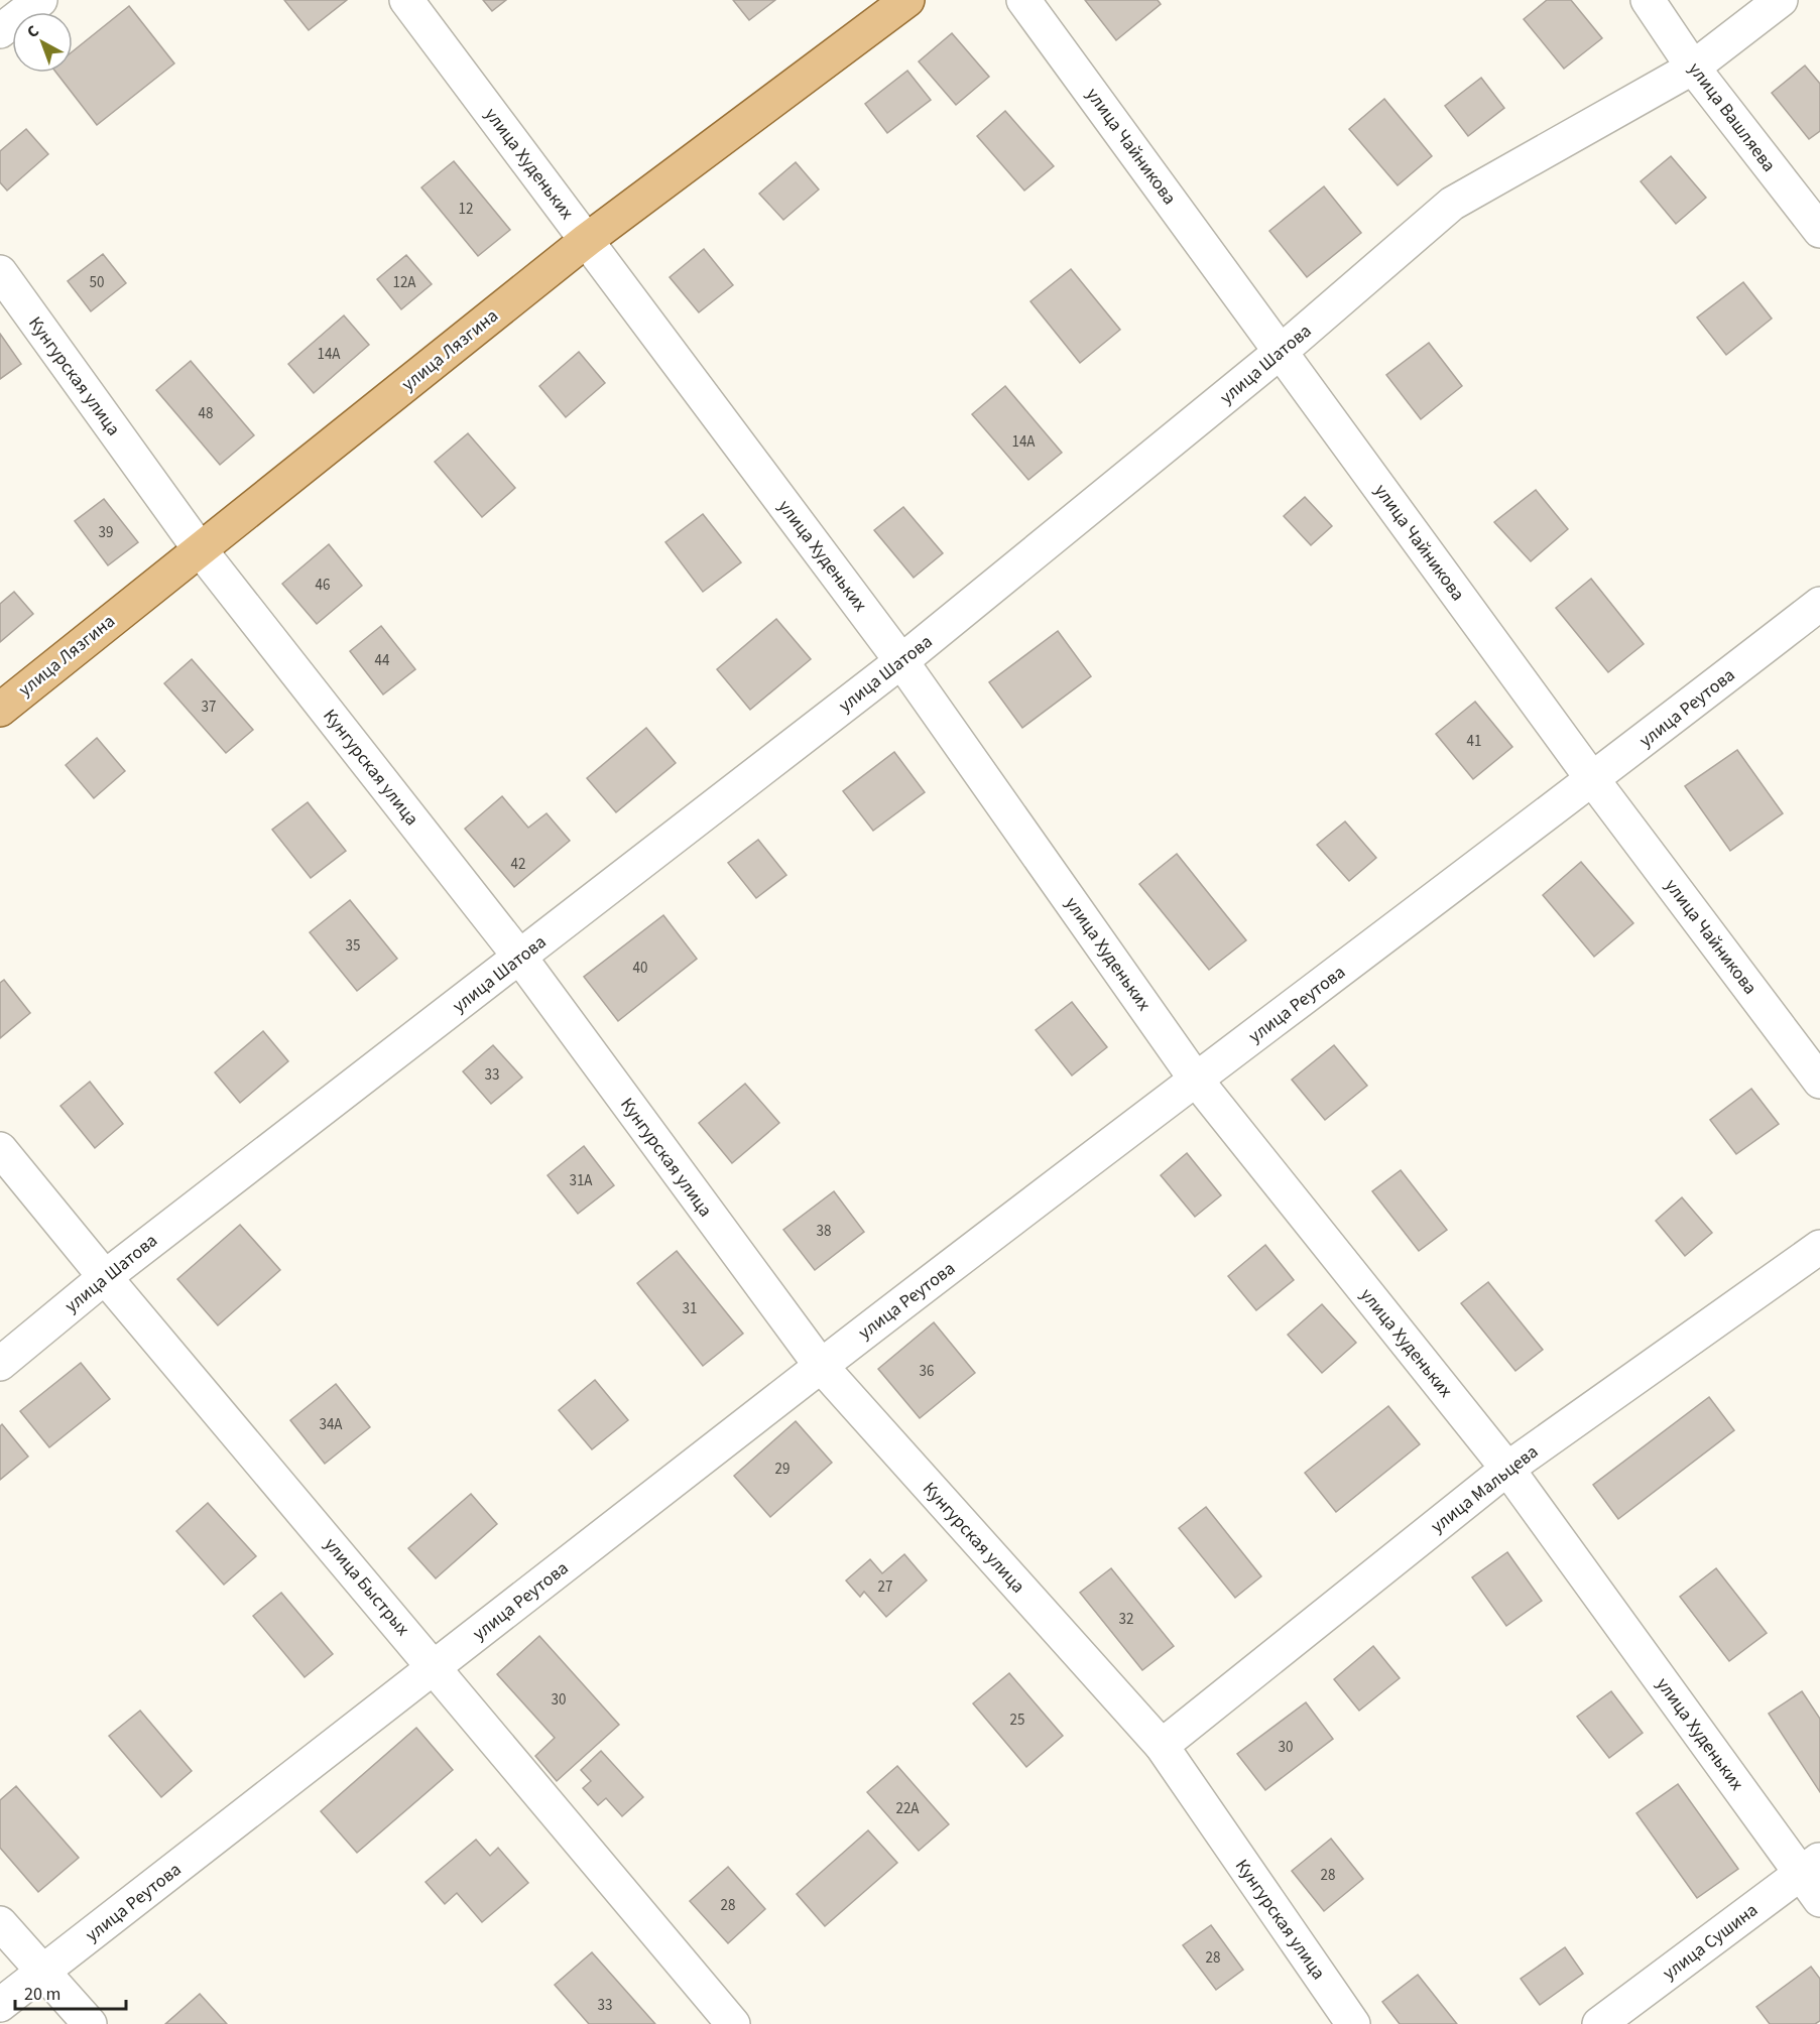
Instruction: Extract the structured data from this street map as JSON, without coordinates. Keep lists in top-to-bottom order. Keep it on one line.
{"streets":{"main road":["улица Лязгина"],"street":["улица Вашляева","улица Чайникова","улица Худеньких","улица Шатова","Кунгурская улица","улица Реутова","улица Мальцева","улица Быстрых","улица Сушина"]},"crossings":[["улица Вашляева","улица Шатова"],["улица Чайникова","улица Шатова"],["улица Чайникова","улица Реутова"],["улица Худеньких","улица Лязгина"],["улица Худеньких","улица Шатова"],["улица Худеньких","улица Реутова"],["улица Худеньких","улица Мальцева"],["улица Худеньких","улица Сушина"],["улица Лязгина","Кунгурская улица"],["улица Шатова","Кунгурская улица"],["улица Шатова","улица Быстрых"],["Кунгурская улица","улица Реутова"],["Кунгурская улица","улица Мальцева"],["улица Реутова","улица Быстрых"]],"house_numbers":["12","50","12А","14А","48","14А","39","46","44","37","41","42","35","40","33","31А","38","31","36","34А","29","27","32","30","25","30","22А","28","28","28","33"],"scale_bar":"20 m","north":"top left"}
